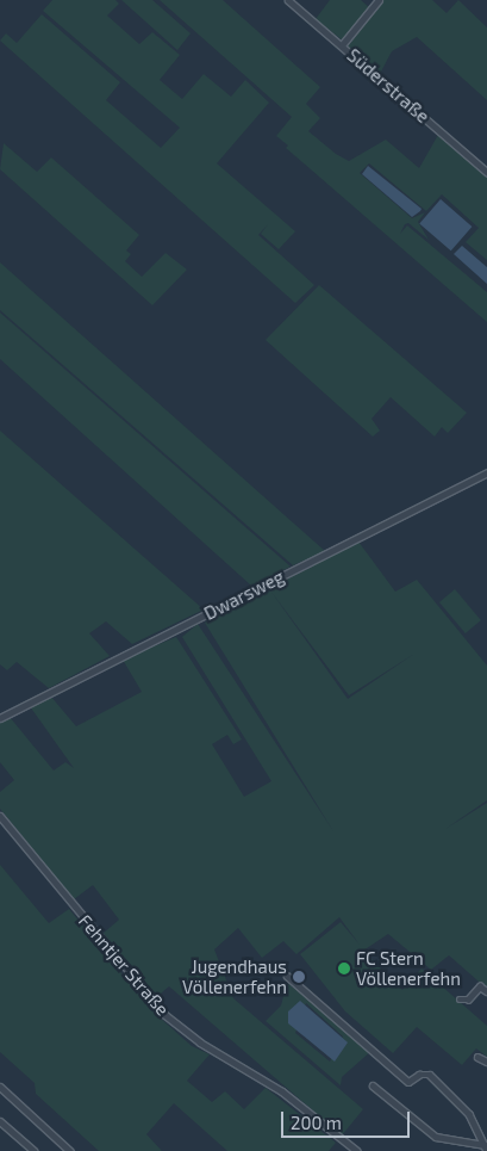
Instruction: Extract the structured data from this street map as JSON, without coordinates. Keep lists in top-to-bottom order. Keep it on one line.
{"streets":{"street":["Süderstraße","Dwarsweg","Fehntjer Straße"]},"places":["FC Stern Völlenerfehn","Jugendhaus Völlenerfehn"],"scale_bar":"200 m"}
